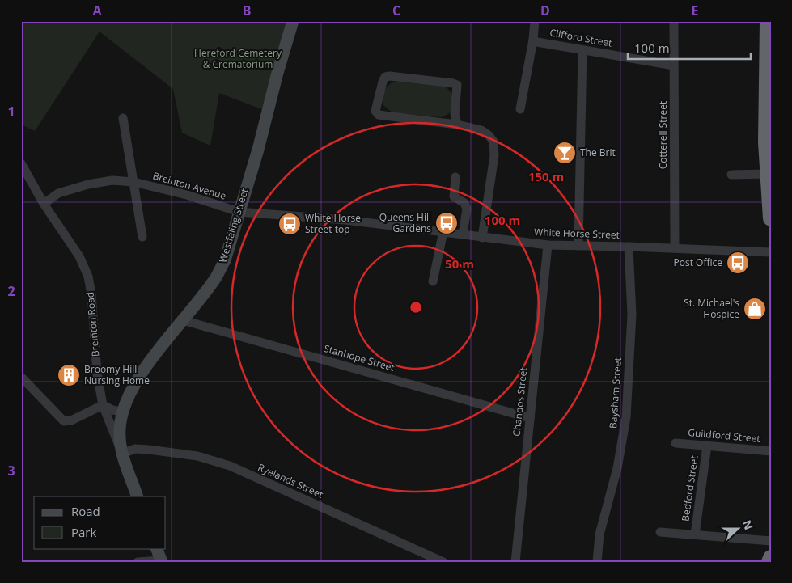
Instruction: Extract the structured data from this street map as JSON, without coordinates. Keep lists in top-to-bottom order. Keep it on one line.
{"streets":{"street":["Clifford Street","Cotterell Street","Breinton Avenue","Westfaling Street","White Horse Street","Breinton Road","Stanhope Street","Baysham Street","Chandos Street","Guildford Street","Ryelands Street","Bedford Street"]},"crossings":[["Clifford Street","Cotterell Street"],["Cotterell Street","White Horse Street"],["Breinton Avenue","Westfaling Street"],["Breinton Avenue","White Horse Street"],["Breinton Avenue","Breinton Road"],["Westfaling Street","White Horse Street"],["Westfaling Street","Breinton Road"],["Westfaling Street","Stanhope Street"],["Westfaling Street","Ryelands Street"],["White Horse Street","Baysham Street"],["White Horse Street","Chandos Street"],["Breinton Road","Ryelands Street"],["Stanhope Street","Chandos Street"],["Guildford Street","Bedford Street"]],"parks":["Hereford Cemetery & Crematorium"],"places":{"bar":["The Brit"],"bus stop":["Queens Hill Gardens","White Horse Street top","Post Office"],"shop":["St. Michael's Hospice"],"building":["Broomy Hill Nursing Home"]},"legend":["Road","Park"],"scale_bar":"100 m","north":"right","grid":{"columns":["A","B","C","D","E"],"rows":["1","2","3"]},"rings":["150 m","100 m","50 m"]}
